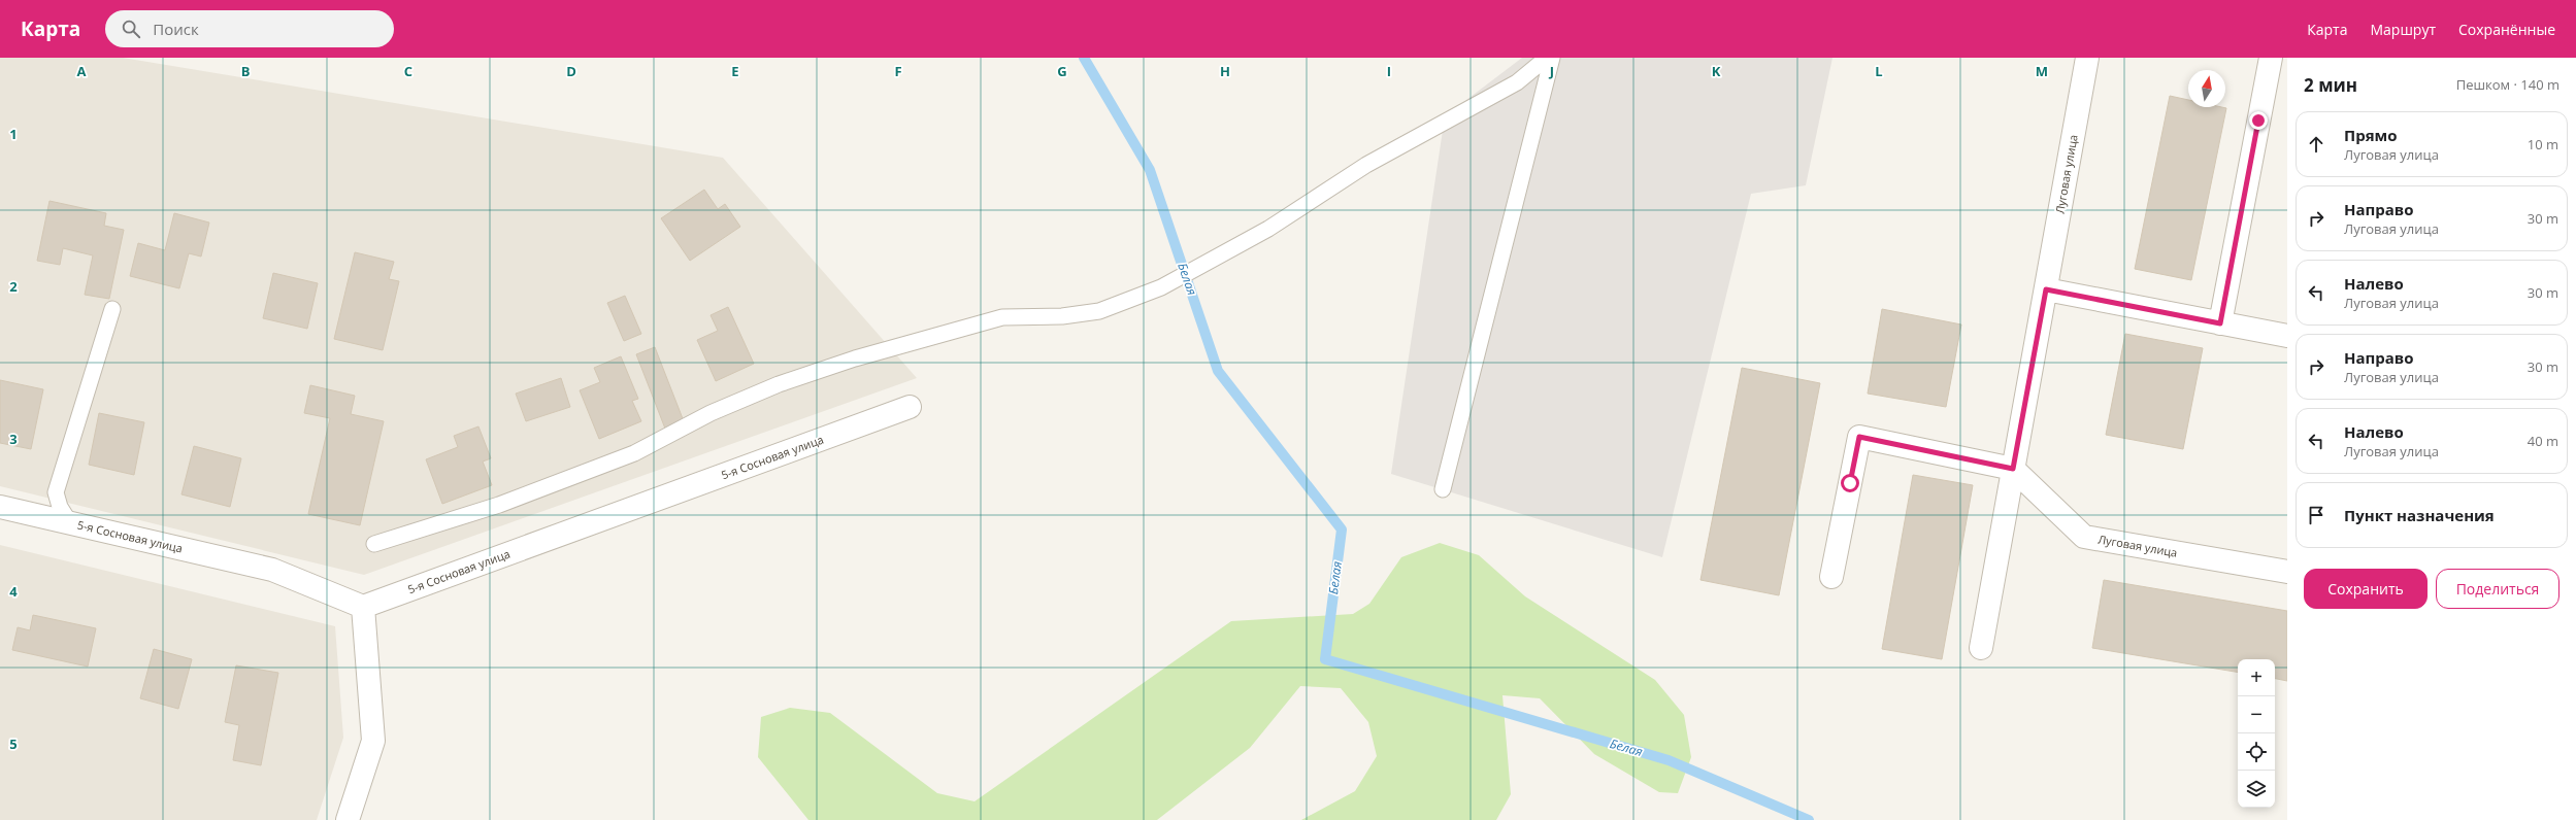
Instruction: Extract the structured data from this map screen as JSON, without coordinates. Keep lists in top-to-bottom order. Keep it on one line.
{"streets":{"street":["Луговая улица","5-я Сосновая улица"]},"water":["Белая"],"north":"top","page":{"header":"Карта","search":"Поиск","nav":["Карта","Маршрут","Сохранённые"],"heading":["2 мин","Пешком · 140 m"],"list":[["Прямо","Луговая улица","10 m"],["Направо","Луговая улица","30 m"],["Налево","Луговая улица","30 m"],["Направо","Луговая улица","30 m"],["Налево","Луговая улица","40 m"],"Пункт назначения"],"buttons":["Сохранить","Поделиться"],"map_buttons":["+","−"]},"grid":{"columns":["A","B","C","D","E","F","G","H","I","J","K","L","M"],"rows":["1","2","3","4","5"]}}
